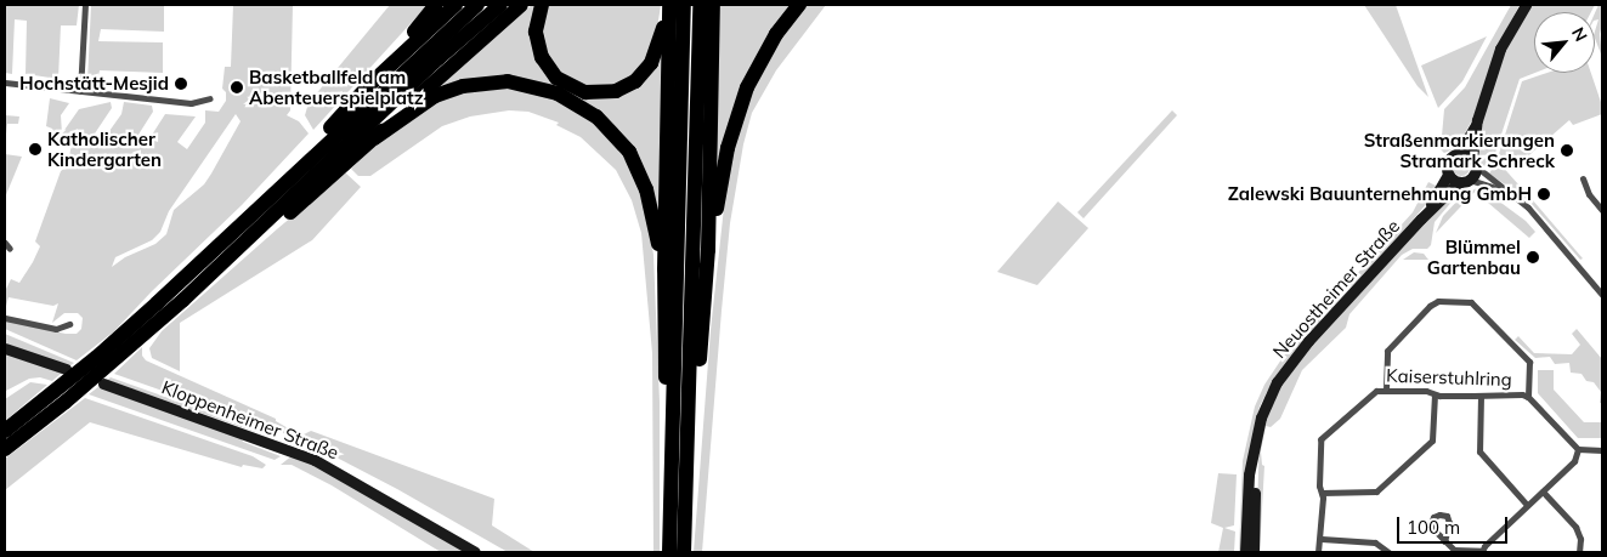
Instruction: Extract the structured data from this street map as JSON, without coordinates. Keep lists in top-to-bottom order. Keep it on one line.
{"streets":{"main road":["Neuostheimer Straße","Kloppenheimer Straße"],"street":["Kaiserstuhlring"]},"places":["Hochstätt-Mesjid","Basketballfeld am Abenteuerspielplatz","Katholischer Kindergarten","Straßenmarkierungen Stramark Schreck","Zalewski Bauunternehmung GmbH","Blümmel Gartenbau"],"scale_bar":"100 m","north":"top right"}
